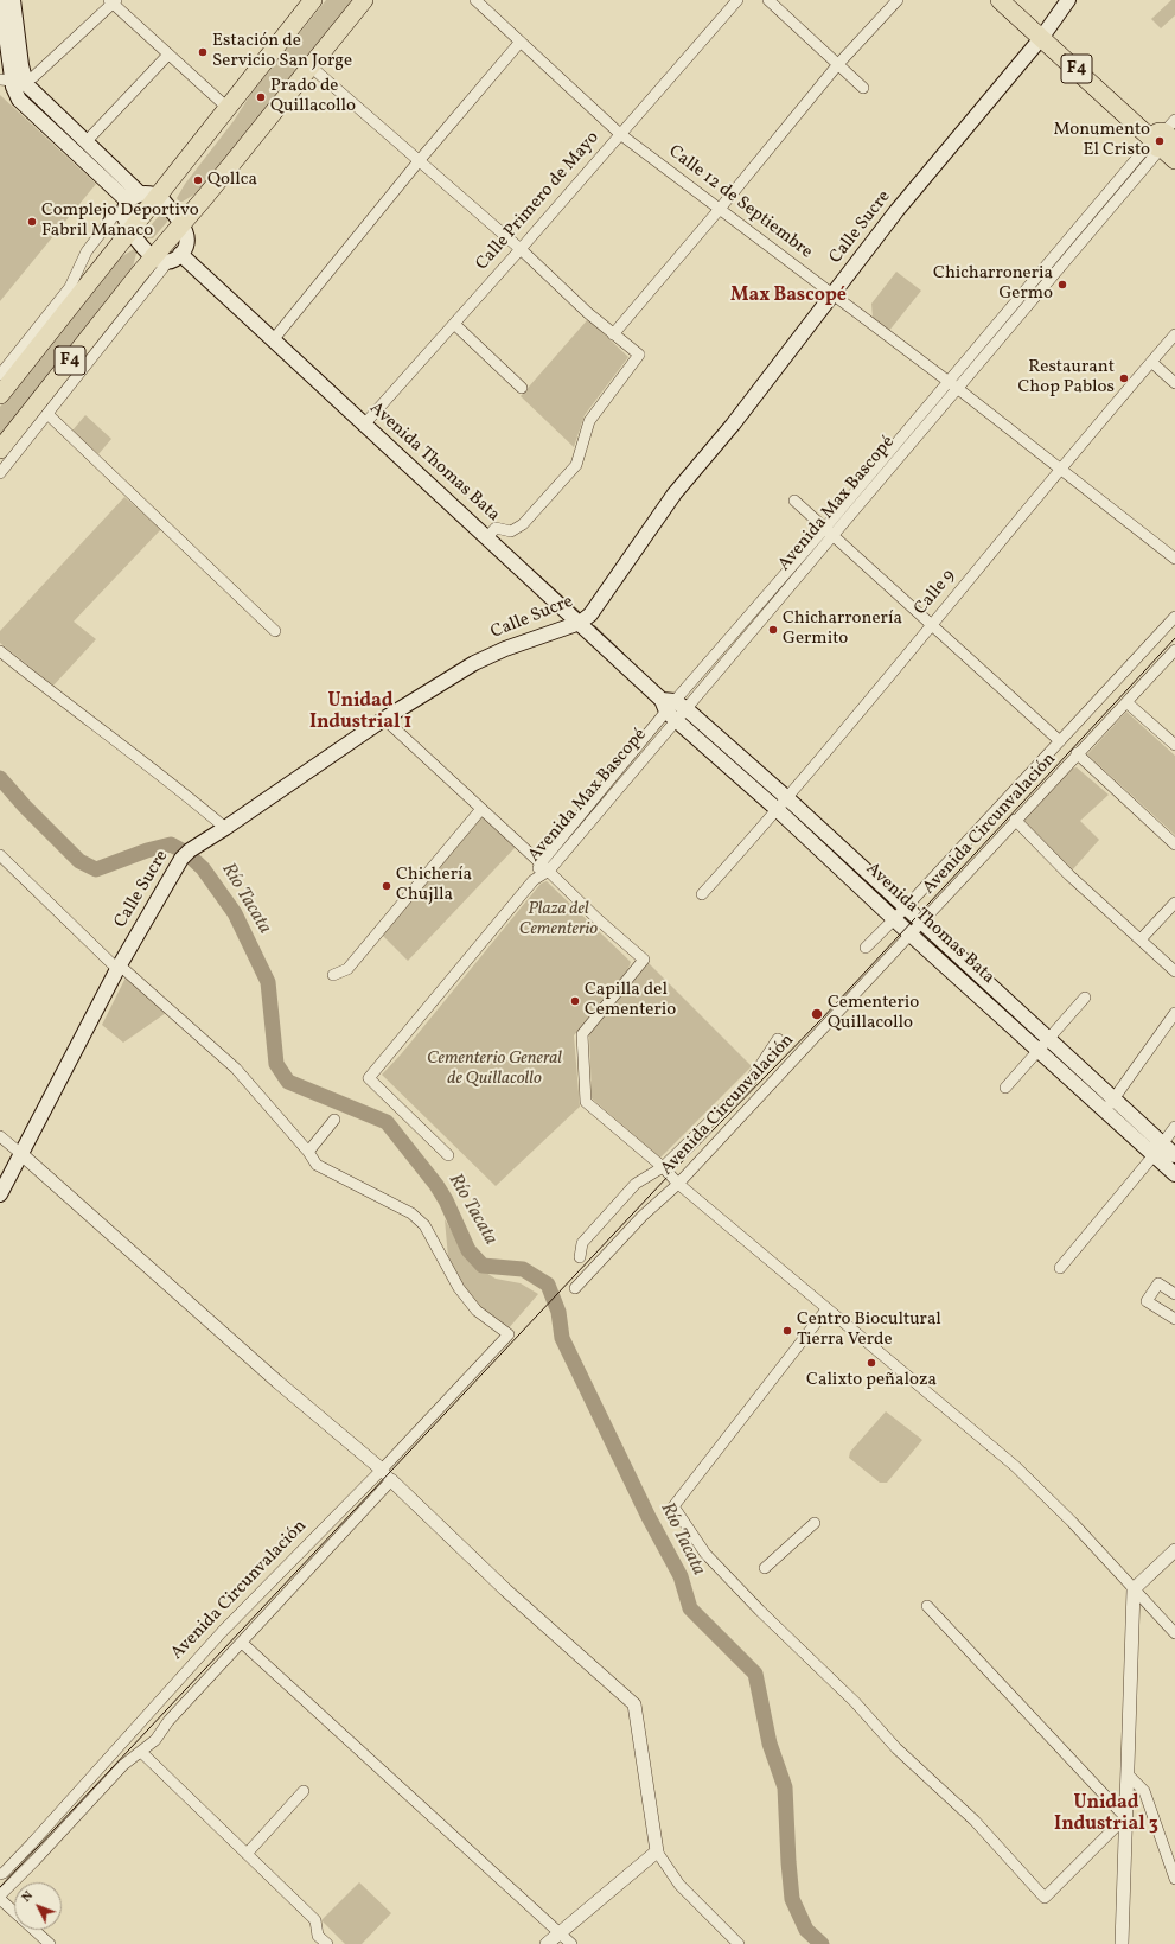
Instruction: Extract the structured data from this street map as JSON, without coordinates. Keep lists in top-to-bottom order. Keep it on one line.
{"streets":{"highway":["F4"],"main road":["Calle Sucre","Avenida Thomas Bata"],"street":["Calle Primero de Mayo","Calle 12 de Septiembre","Avenida Max Bascopé","Calle 9","Avenida Circunvalación"]},"crossings":[["F4","Calle Sucre"],["F4","Avenida Thomas Bata"],["F4","Avenida Max Bascopé"],["Calle Primero de Mayo","Calle 12 de Septiembre"],["Calle Primero de Mayo","Avenida Thomas Bata"],["Calle 12 de Septiembre","Calle Sucre"],["Calle 12 de Septiembre","Avenida Max Bascopé"],["Calle 12 de Septiembre","Calle 9"],["Calle Sucre","Avenida Thomas Bata"],["Avenida Thomas Bata","Avenida Max Bascopé"],["Avenida Thomas Bata","Calle 9"],["Avenida Thomas Bata","Avenida Circunvalación"]],"districts":["Max Bascopé","Unidad Industrial 1","Unidad Industrial 3"],"water":["Río Tacata"],"parks":["Plaza del Cementerio","Cementerio General de Quillacollo"],"places":["Estación de Servicio San Jorge","Prado de Quillacollo","Monumento El Cristo","Qollca","Complejo Deportivo Fabril Manaco","Chicharroneria Germo","Restaurant Chop Pablos","Chicharronería Germito","Chichería Chujlla","Capilla del Cementerio","Cementerio Quillacollo","Centro Biocultural Tierra Verde","Calixto peñaloza"],"north":"top left"}
